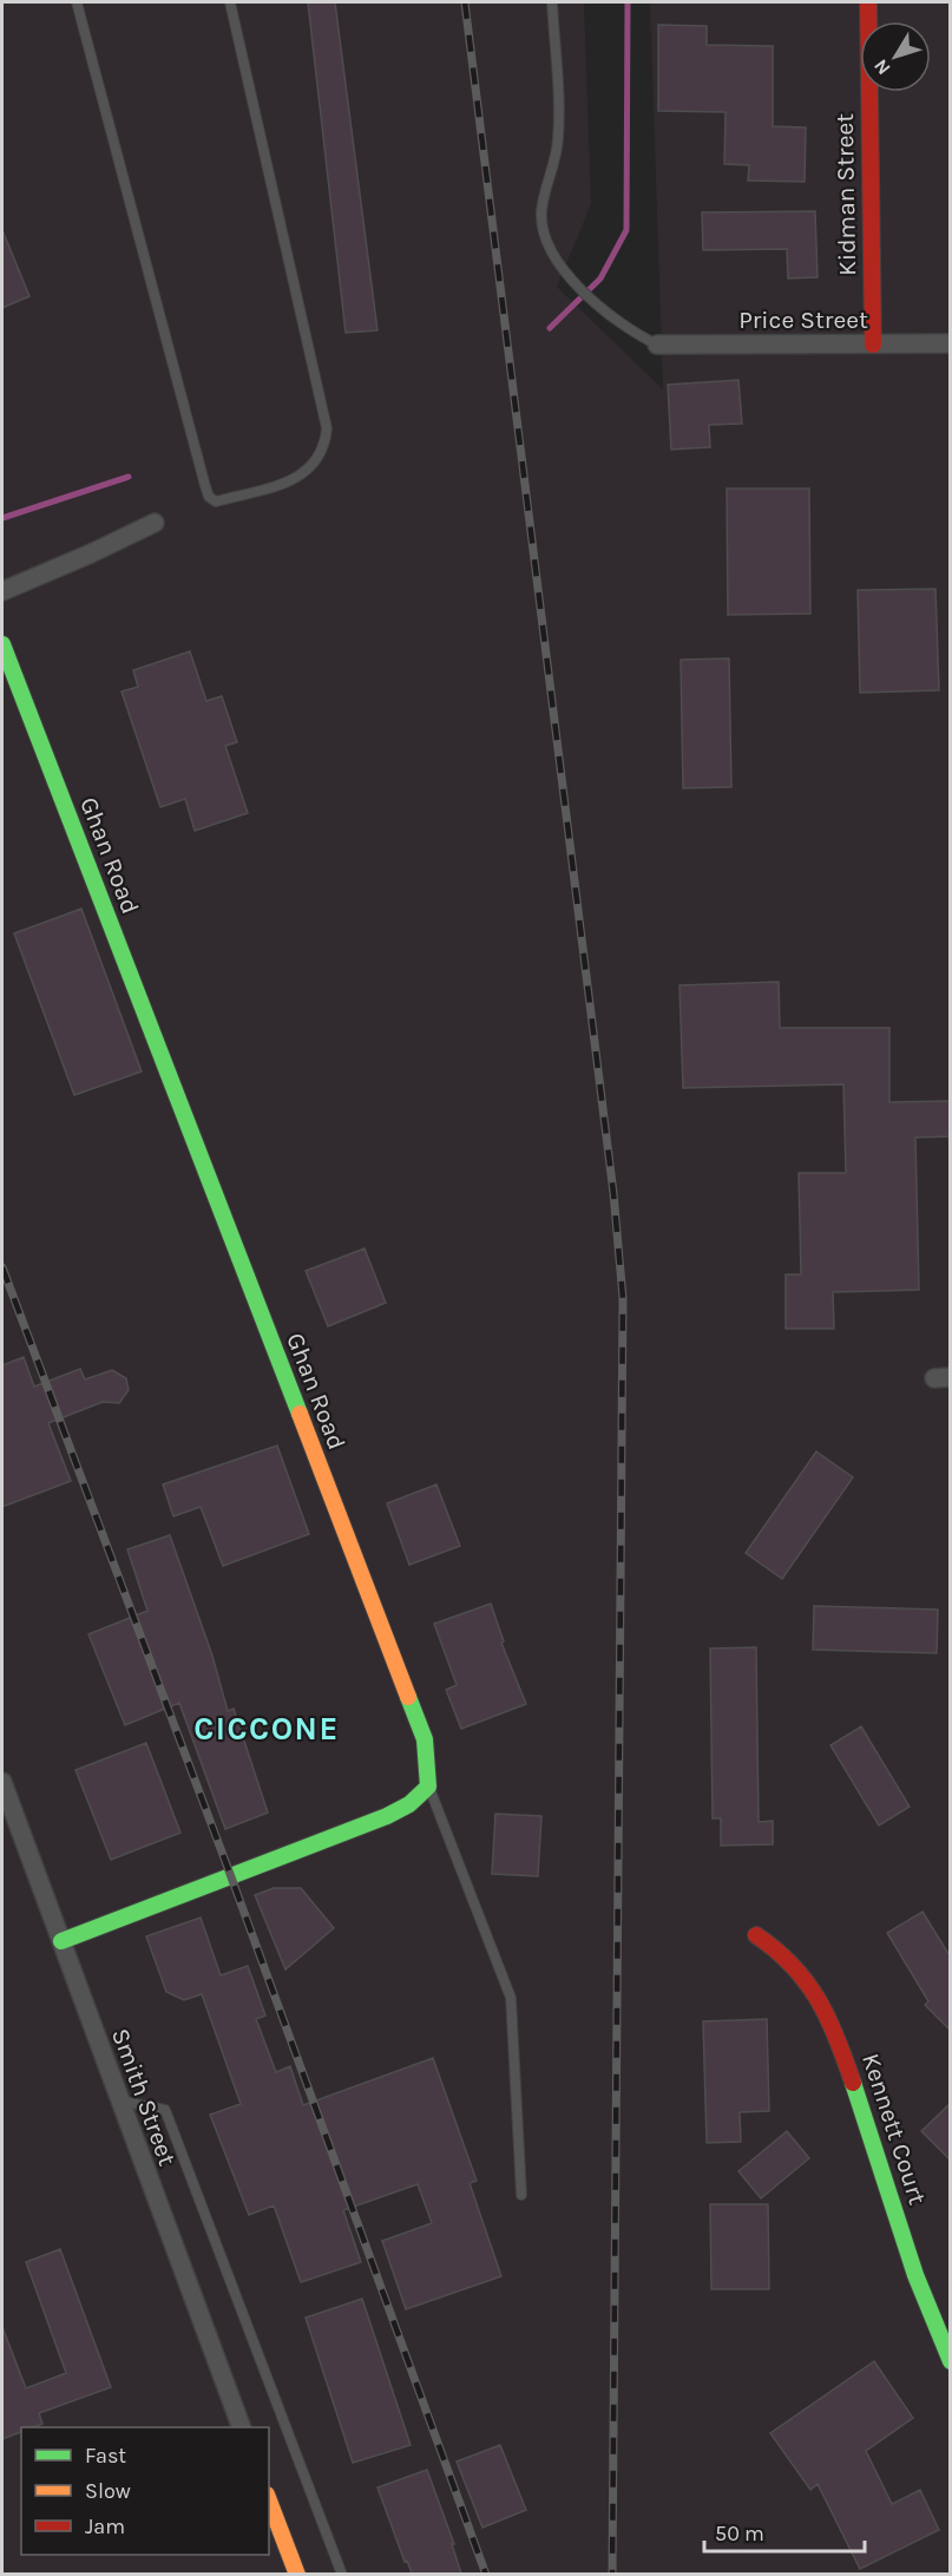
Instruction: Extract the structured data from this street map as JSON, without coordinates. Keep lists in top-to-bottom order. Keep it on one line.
{"streets":{"street":["Kidman Street","Price Street","Ghan Road","Smith Street","Kennett Court"]},"crossings":[["Kidman Street","Price Street"]],"districts":["CICCONE"],"legend":["Fast","Slow","Jam"],"scale_bar":"50 m","north":"bottom left"}
